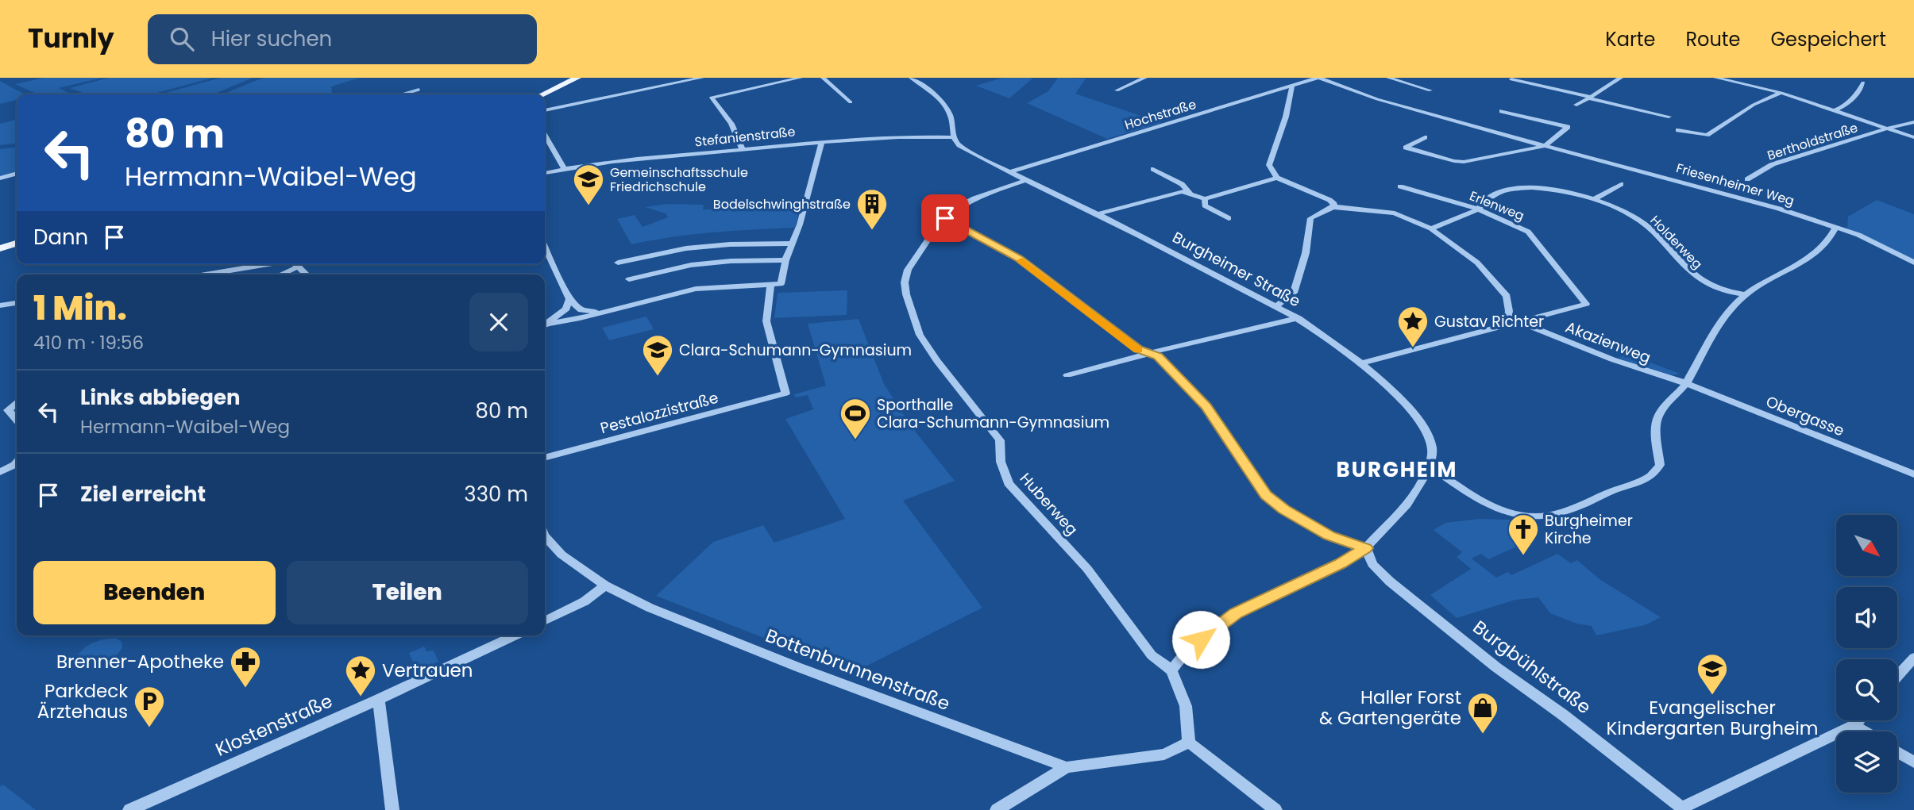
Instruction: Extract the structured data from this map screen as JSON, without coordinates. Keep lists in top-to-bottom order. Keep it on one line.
{"streets":{"street":["Hochstraße","Stefanienstraße","Bertholdstraße","Friesenheimer Weg","Erlenweg","Holderweg","Burgheimer Straße","Akazienweg","Pestalozzistraße","Obergasse","Huberweg","Burgbühlstraße","Bottenbrunnenstraße","Klostenstraße"]},"crossings":[["Hochstraße","Friesenheimer Weg"],["Hochstraße","Burgheimer Straße"],["Stefanienstraße","Burgheimer Straße"],["Erlenweg","Holderweg"],["Burgheimer Straße","Huberweg"],["Burgheimer Straße","Burgbühlstraße"],["Akazienweg","Obergasse"]],"districts":["BURGHEIM"],"places":{"school or university":["Gemeinschaftsschule Friedrichschule","Clara-Schumann-Gymnasium","Evangelischer Kindergarten Burgheim"],"building":["Bodelschwinghstraße"],"place":["Gustav Richter","Vertrauen"],"sports":["Sporthalle Clara-Schumann-Gymnasium"],"church":["Burgheimer Kirche"],"pharmacy":["Brenner-Apotheke"],"parking":["Parkdeck Ärztehaus"],"shop":["Haller Forst & Gartengeräte"]},"north":"bottom right","page":{"header":"Turnly","search":"Hier suchen","nav":["Karte","Route","Gespeichert"],"turn":["80 m","Hermann-Waibel-Weg"],"then":"Dann","heading":["1 Min.","410 m · 19:56"],"list":[{"name":"Links abbiegen","note":"Hermann-Waibel-Weg","value":"80 m"},{"name":"Ziel erreicht","value":"330 m"}],"buttons":["Beenden","Teilen"]}}
